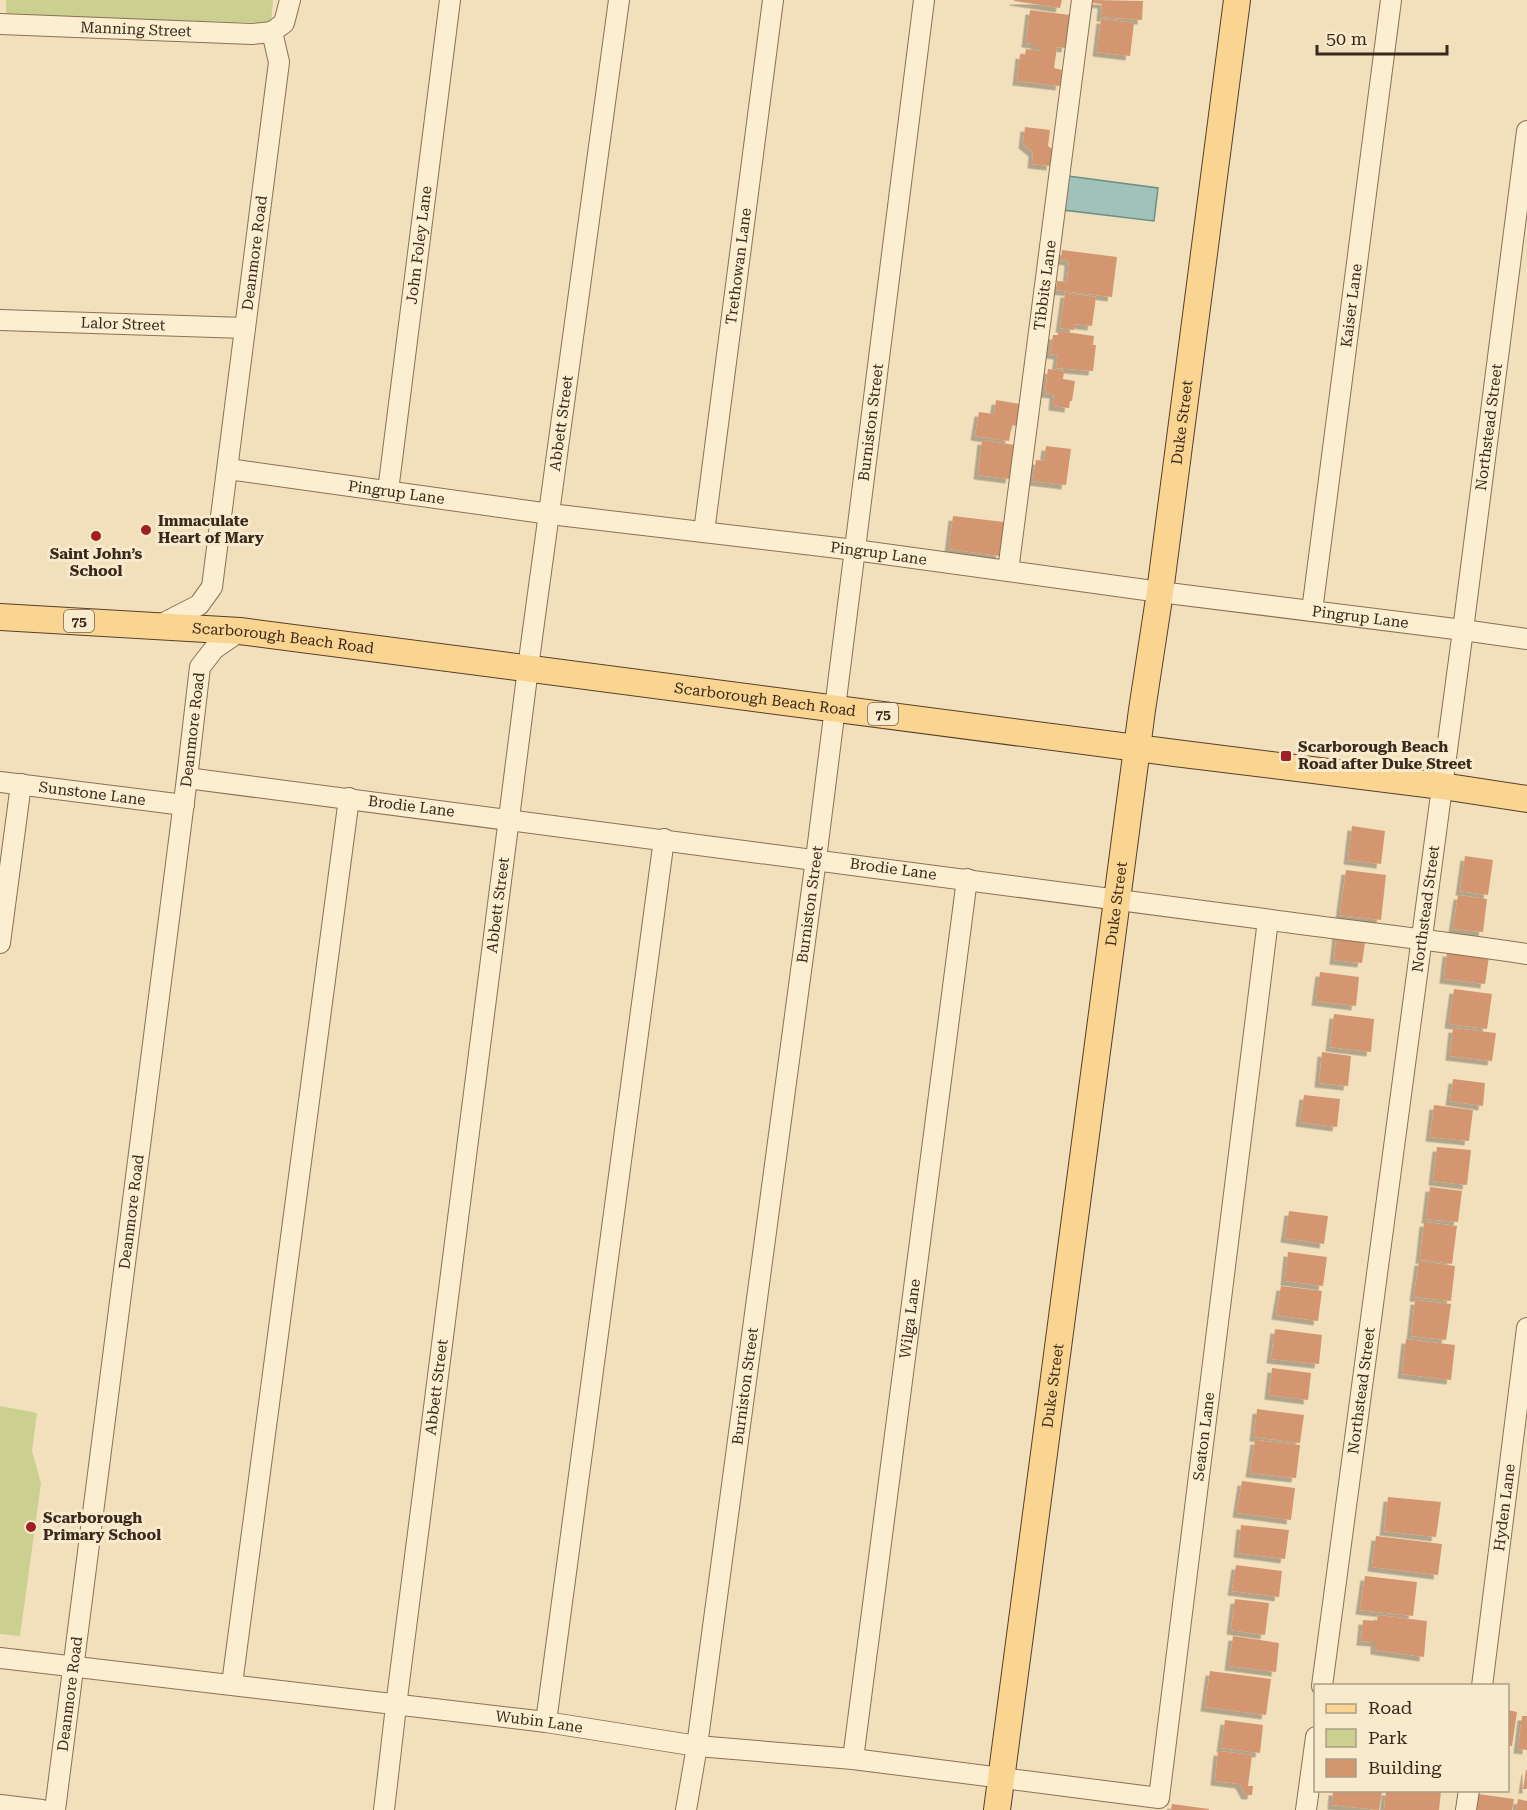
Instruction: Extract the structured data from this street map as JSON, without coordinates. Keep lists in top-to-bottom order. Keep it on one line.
{"streets":{"main road":["Duke Street","75","Scarborough Beach Road"],"street":["Manning Street","John Foley Lane","Deanmore Road","Trethowan Lane","Tibbits Lane","Kaiser Lane","Lalor Street","Abbett Street","Burniston Street","Northstead Street","Pingrup Lane","Sunstone Lane","Brodie Lane","Wilga Lane","Seaton Lane","Hyden Lane","Wubin Lane"]},"crossings":[["Manning Street","Deanmore Road"],["John Foley Lane","Pingrup Lane"],["Deanmore Road","Lalor Street"],["Deanmore Road","Pingrup Lane"],["Deanmore Road","Scarborough Beach Road"],["Deanmore Road","Sunstone Lane"],["Deanmore Road","Brodie Lane"],["Deanmore Road","Wubin Lane"],["Trethowan Lane","Pingrup Lane"],["Tibbits Lane","Pingrup Lane"],["Kaiser Lane","Pingrup Lane"],["Abbett Street","Pingrup Lane"],["Abbett Street","Scarborough Beach Road"],["Abbett Street","Brodie Lane"],["Abbett Street","Wubin Lane"],["Burniston Street","Pingrup Lane"],["Burniston Street","Scarborough Beach Road"],["Burniston Street","Brodie Lane"],["Burniston Street","Wubin Lane"],["Duke Street","Pingrup Lane"],["Duke Street","Scarborough Beach Road"],["Duke Street","Brodie Lane"],["Duke Street","Seaton Lane"],["Duke Street","Wubin Lane"],["Northstead Street","Pingrup Lane"],["Northstead Street","Scarborough Beach Road"],["Northstead Street","Brodie Lane"],["Brodie Lane","Wilga Lane"],["Brodie Lane","Seaton Lane"],["Wilga Lane","Wubin Lane"],["Seaton Lane","Wubin Lane"]],"places":{"other":["Immaculate Heart of Mary","Saint John’s School","Scarborough Primary School"],"transit":["Scarborough Beach Road after Duke Street"]},"legend":["Road","Park","Building"],"scale_bar":"50 m"}
